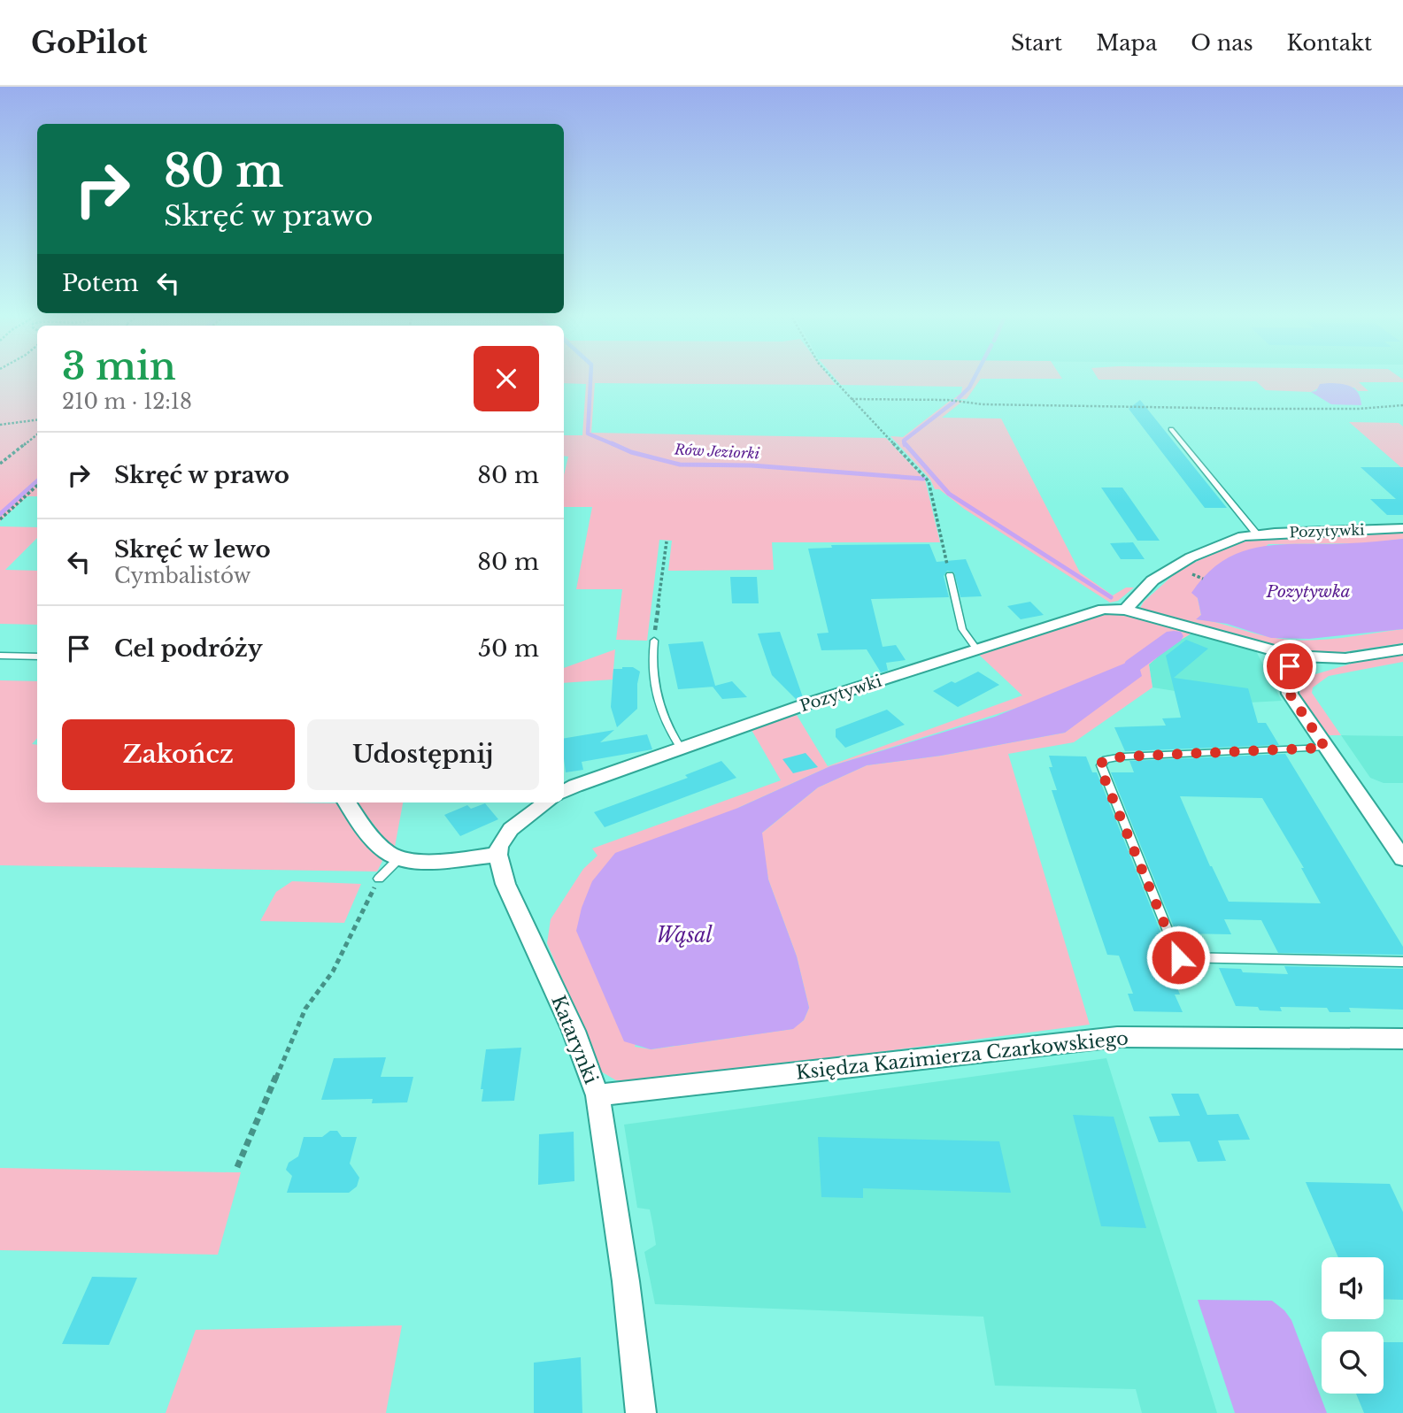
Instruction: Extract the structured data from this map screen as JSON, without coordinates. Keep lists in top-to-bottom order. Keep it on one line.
{"streets":{"street":["Pozytywki","Katarynki","Księdza Kazimierza Czarkowskiego"]},"crossings":[["Katarynki","Księdza Kazimierza Czarkowskiego"]],"water":["Rów Jeziorki","Pozytywka","Wąsal"],"page":{"header":"GoPilot","nav":["Start","Mapa","O nas","Kontakt"],"turn":["80 m","Skręć w prawo"],"then":"Potem","heading":["3 min","210 m · 12:18"],"list":[{"name":"Skręć w prawo","value":"80 m"},{"name":"Skręć w lewo","note":"Cymbalistów","value":"80 m"},{"name":"Cel podróży","value":"50 m"}],"buttons":["Zakończ","Udostępnij"]}}
